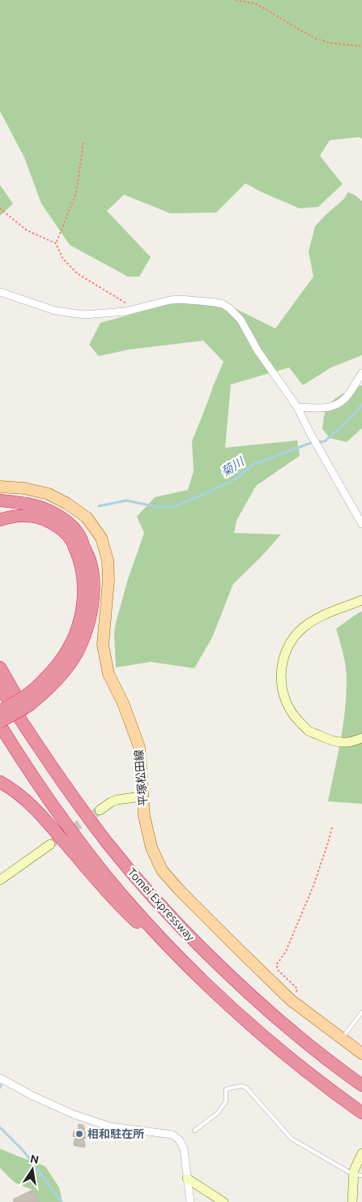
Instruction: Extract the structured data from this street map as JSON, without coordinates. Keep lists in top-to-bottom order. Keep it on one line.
{"streets":{"highway":["Tomei Expressway"],"main road":["平塚松田線"]},"water":["菊川"],"places":["相和駐在所"],"north":"top"}
